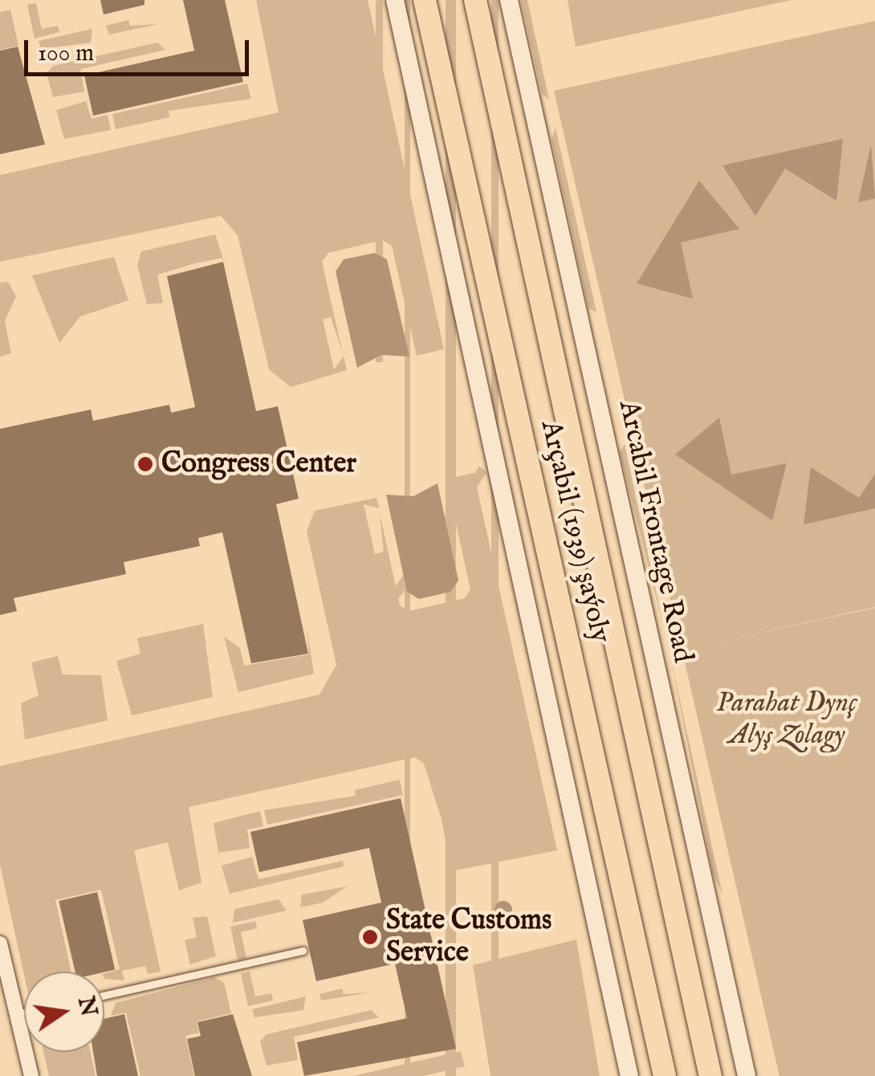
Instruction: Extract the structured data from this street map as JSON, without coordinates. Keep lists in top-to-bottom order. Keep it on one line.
{"streets":{"main road":["Arçabil (1939) şaýoly"],"street":["Arcabil Frontage Road"]},"parks":["Parahat Dynç Alyş Zolagy"],"places":["Congress Center","State Customs Service"],"scale_bar":"100 m","north":"right"}
